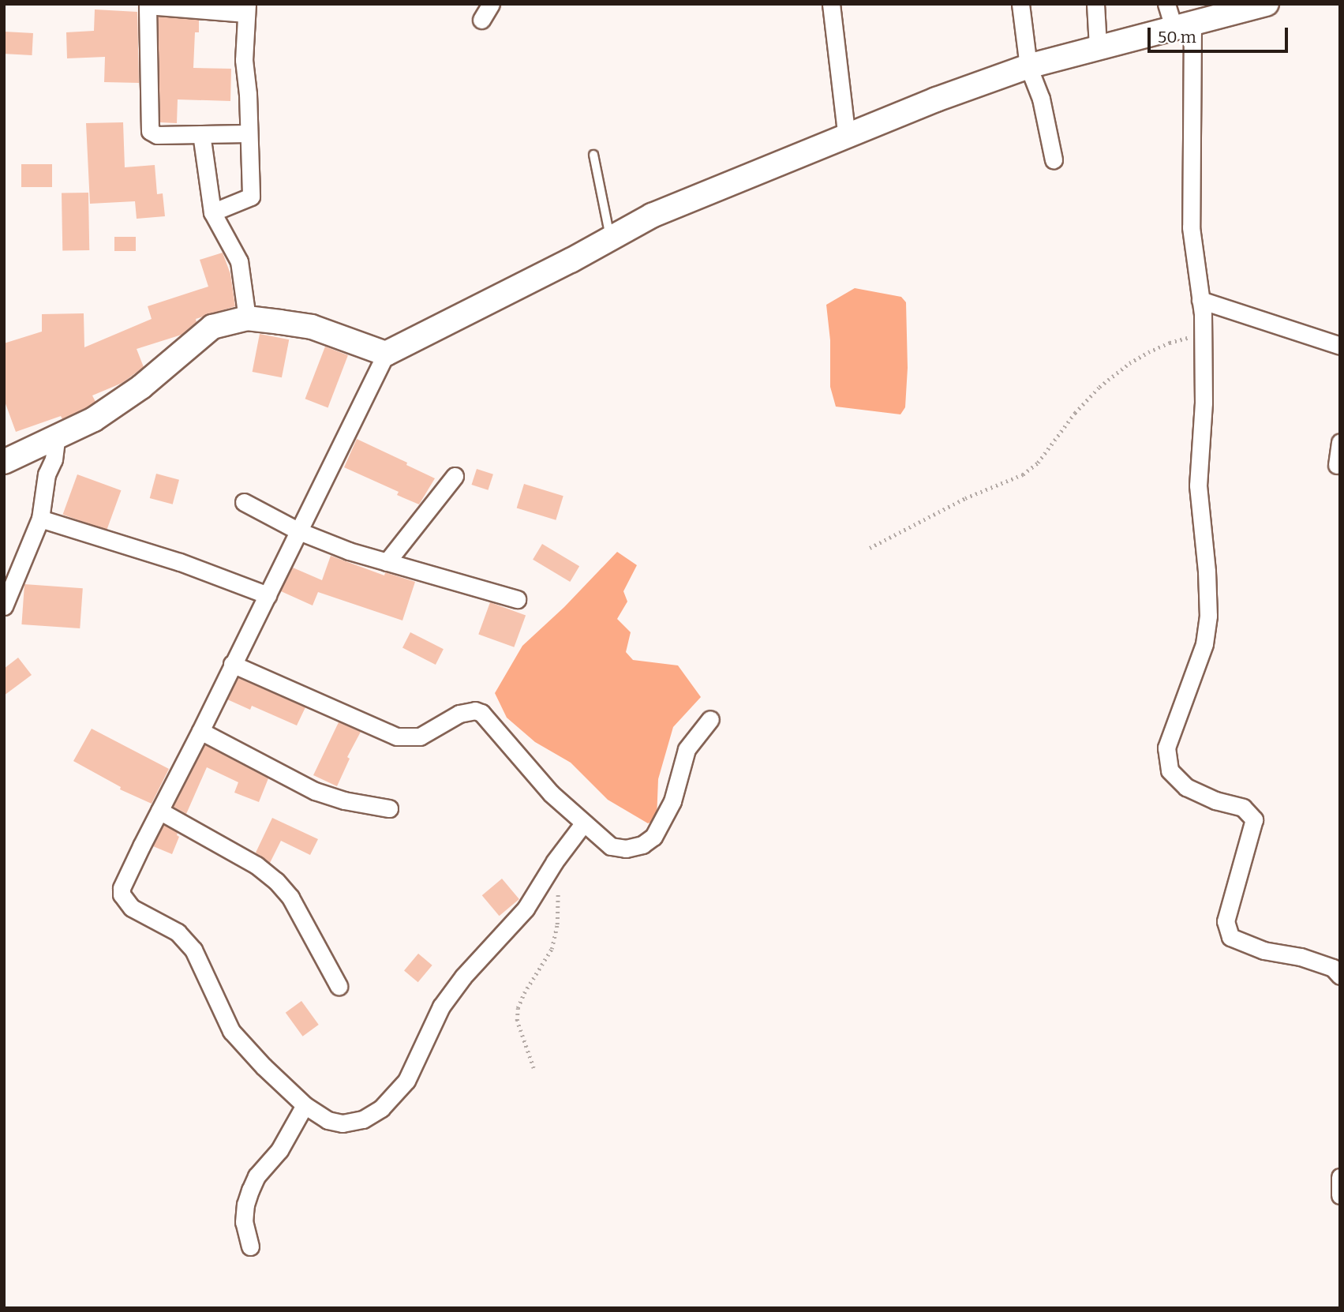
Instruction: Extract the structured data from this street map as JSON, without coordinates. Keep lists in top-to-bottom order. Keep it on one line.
{"scale_bar":"50 m"}
